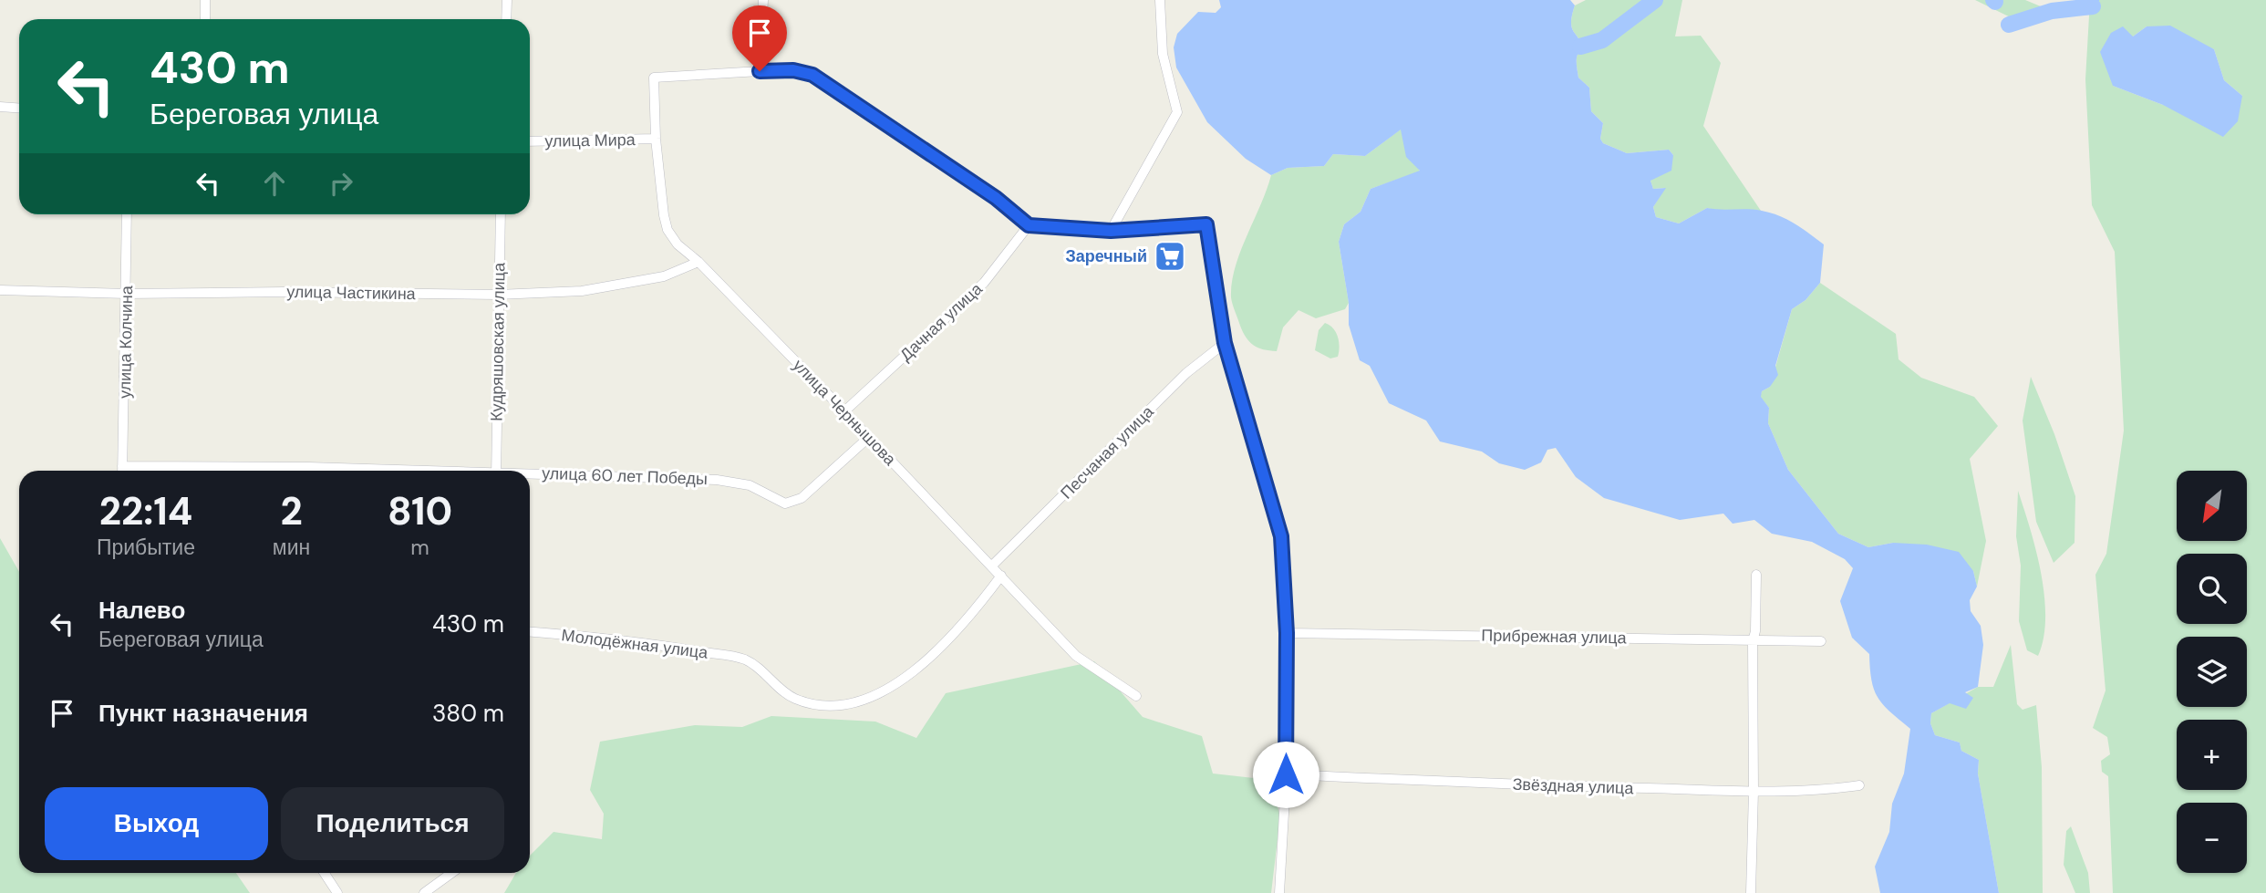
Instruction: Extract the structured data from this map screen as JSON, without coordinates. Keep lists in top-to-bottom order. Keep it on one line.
{"streets":{"street":["улица Мира","улица Частикина","Дачная улица","улица Колчина","Кудряшовская улица","улица Чернышова","Песчаная улица","улица 60 лет Победы","Прибрежная улица","Молодёжная улица","Звёздная улица"]},"crossings":[["улица Мира","улица Чернышова"],["улица Частикина","улица Колчина"],["улица Частикина","Кудряшовская улица"],["улица Частикина","улица Чернышова"],["Дачная улица","улица Чернышова"],["улица Колчина","улица 60 лет Победы"],["улица Чернышова","Песчаная улица"],["улица Чернышова","улица 60 лет Победы"],["улица Чернышова","Молодёжная улица"]],"places":{"supermarket":["Заречный"]},"north":"bottom left","page":{"turn":["430 m","Береговая улица"],"map_buttons":["+","−"],"eta":["22:14","Прибытие","2","мин","810","m"],"list":[{"name":"Налево","note":"Береговая улица","value":"430 m"},{"name":"Пункт назначения","value":"380 m"}],"buttons":["Выход","Поделиться"]}}
